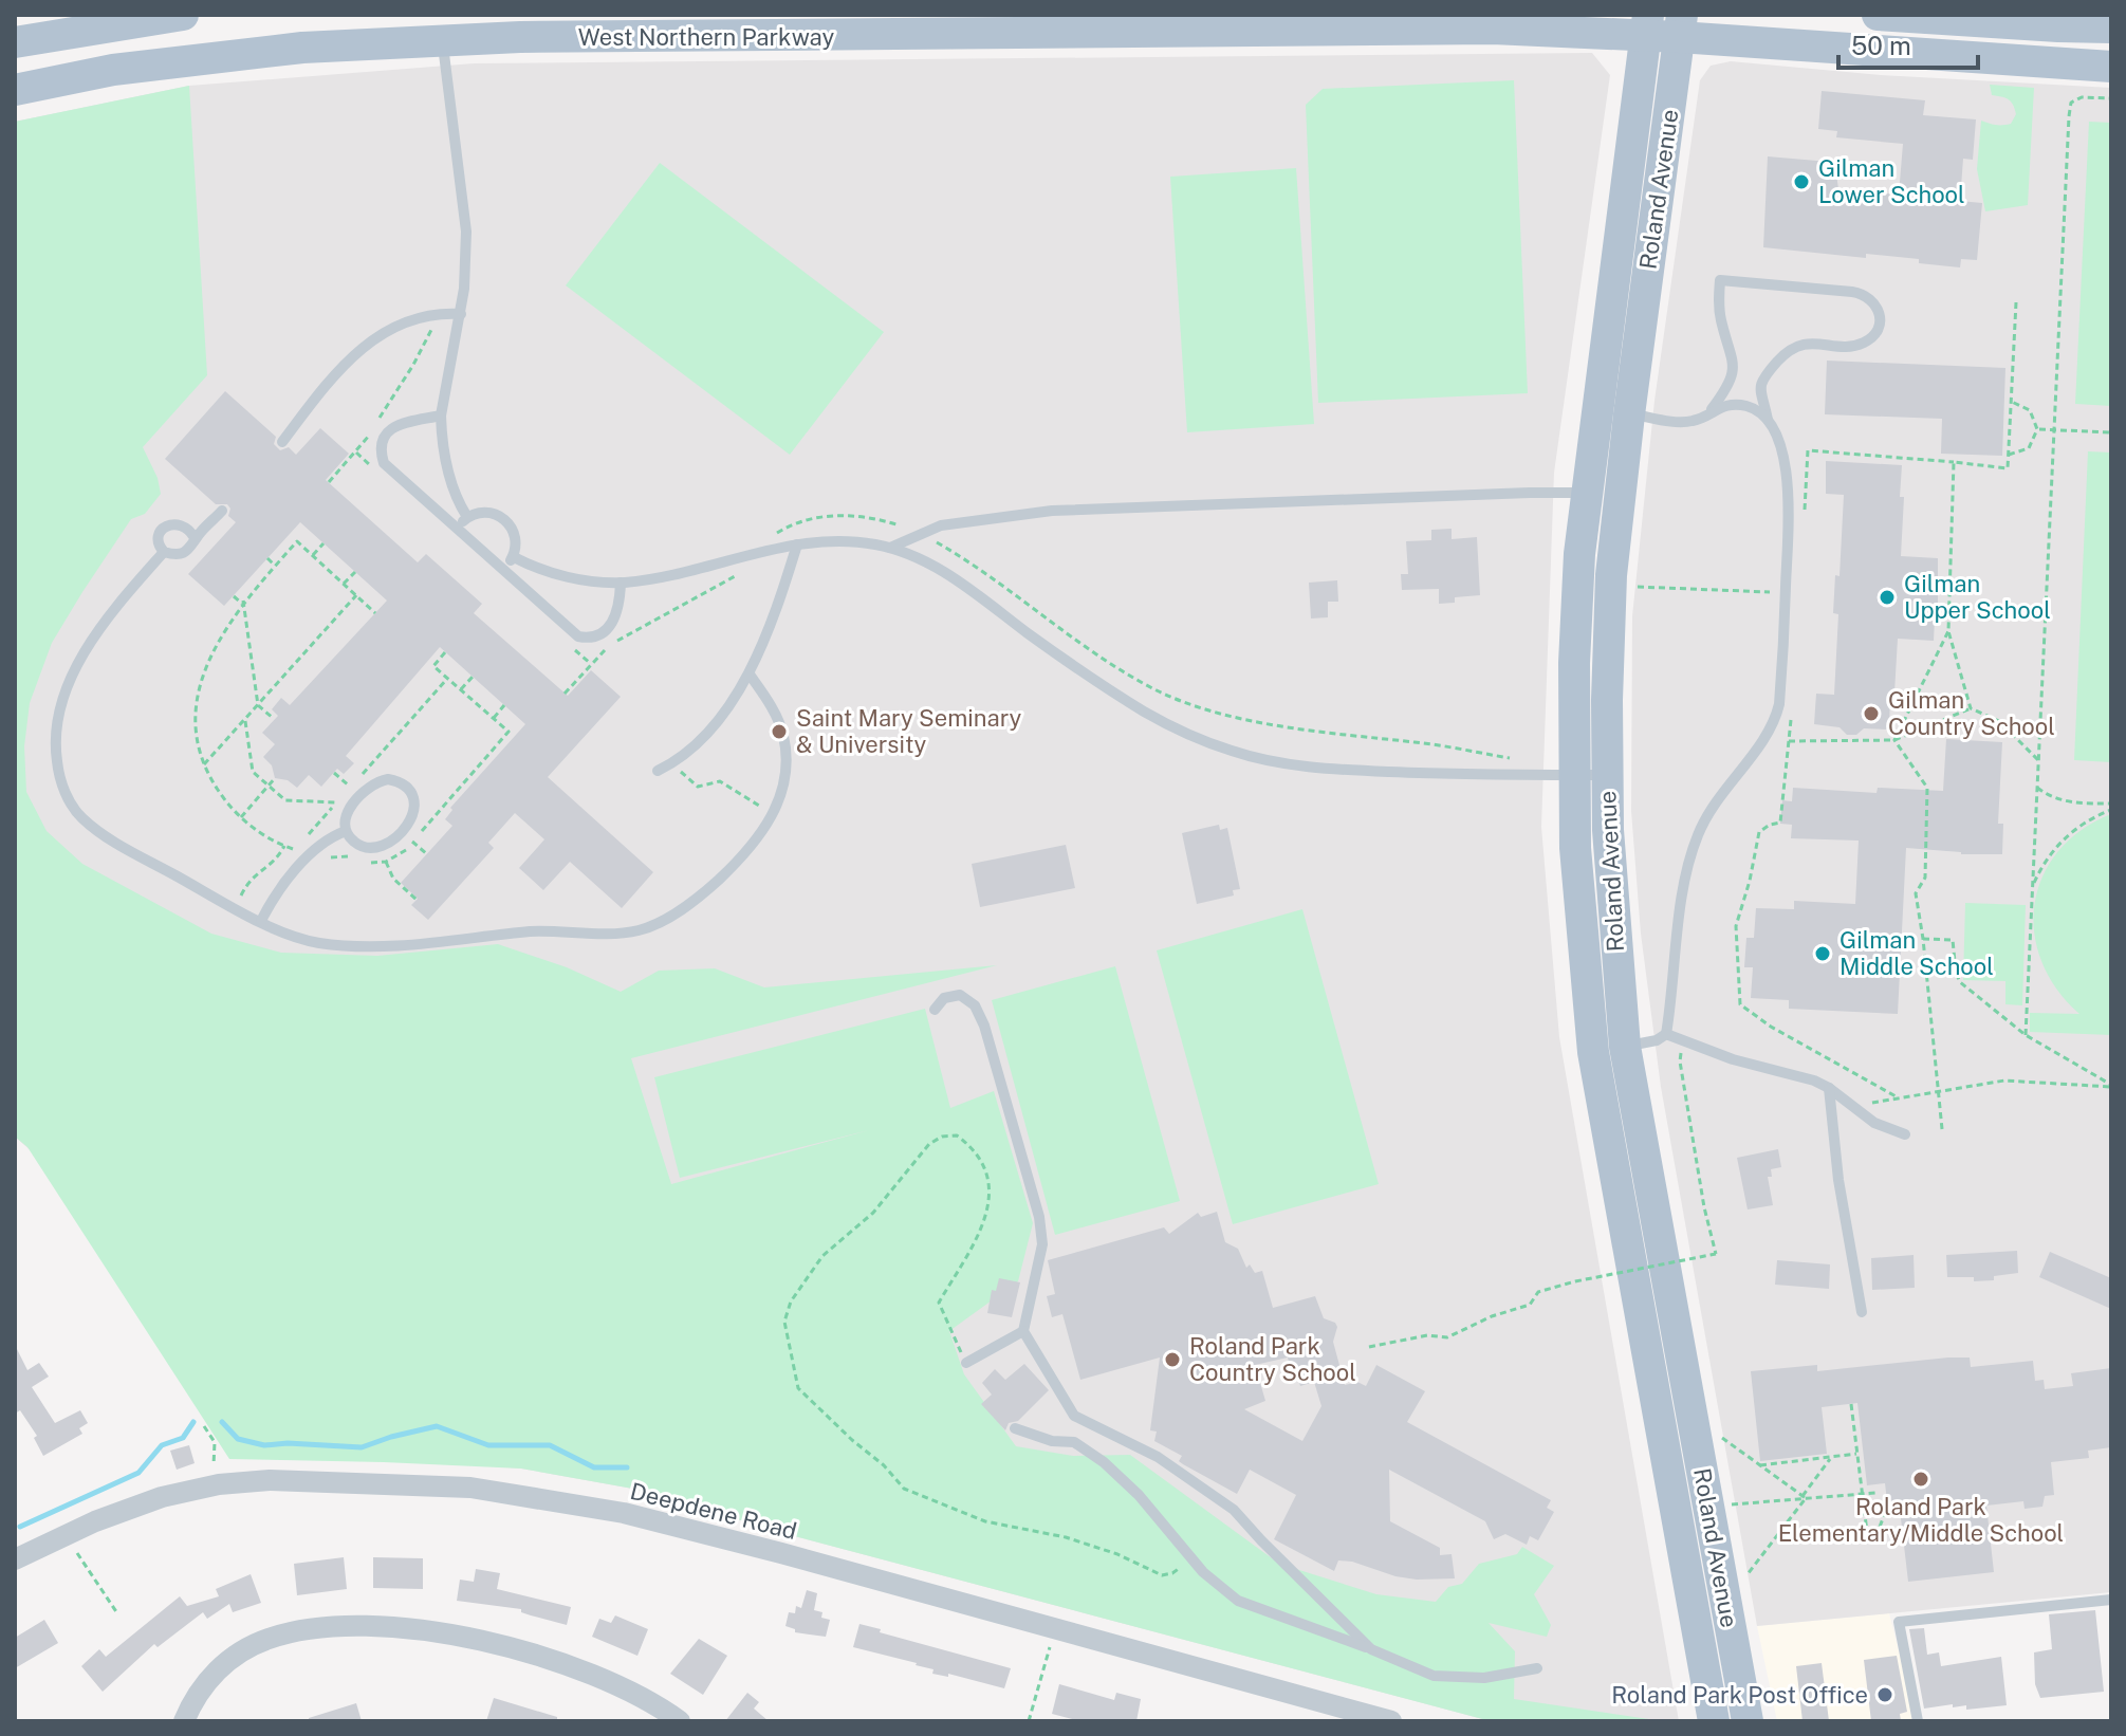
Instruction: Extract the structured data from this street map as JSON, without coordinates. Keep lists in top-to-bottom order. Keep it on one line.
{"streets":{"main road":["West Northern Parkway","Roland Avenue"],"street":["Deepdene Road"]},"crossings":[["West Northern Parkway","Roland Avenue"]],"places":["Gilman Lower School","Gilman Upper School","Gilman Country School","Saint Mary Seminary & University","Gilman Middle School","Roland Park Country School","Roland Park Elementary/Middle School","Roland Park Post Office"],"scale_bar":"50 m"}
